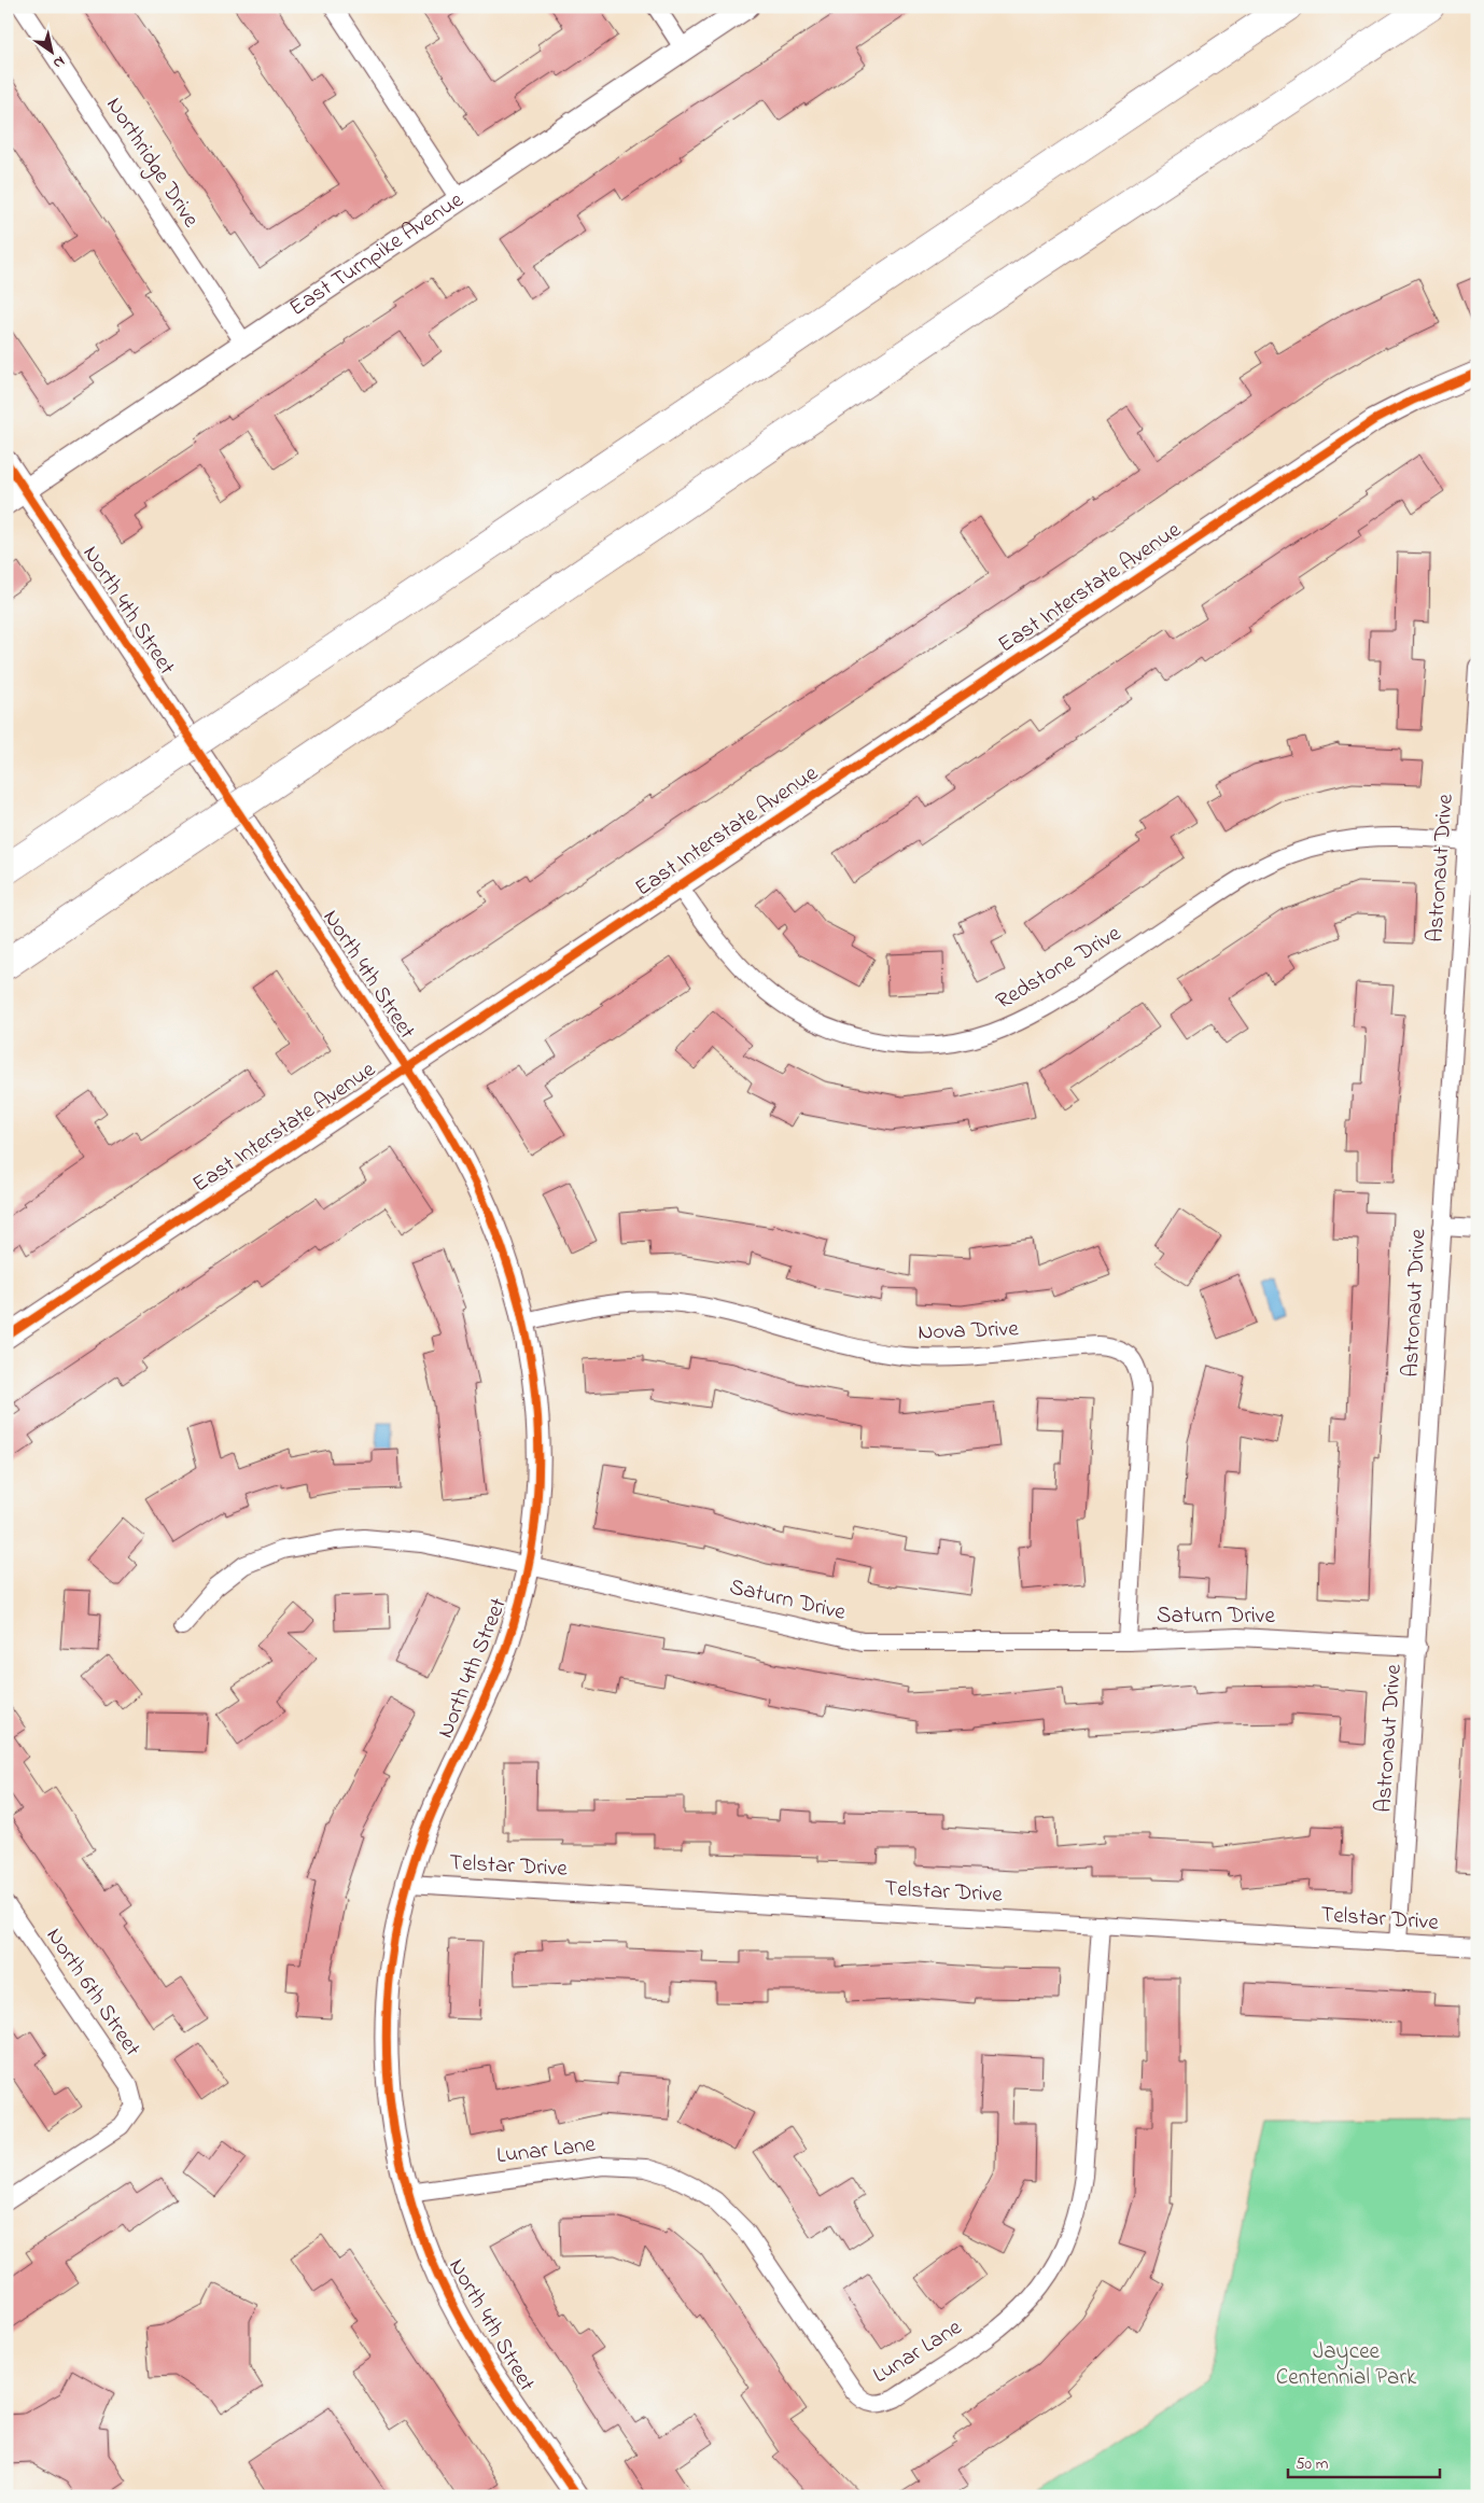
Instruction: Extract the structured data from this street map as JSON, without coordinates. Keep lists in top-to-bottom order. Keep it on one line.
{"streets":{"street":["Northridge Drive","East Turnpike Avenue","East Interstate Avenue","North 4th Street","Astronaut Drive","Redstone Drive","Nova Drive","Saturn Drive","Telstar Drive","North 6th Street","Lunar Lane"]},"crossings":[["Northridge Drive","East Turnpike Avenue"],["East Turnpike Avenue","North 4th Street"],["East Interstate Avenue","North 4th Street"],["East Interstate Avenue","Redstone Drive"],["North 4th Street","Nova Drive"],["North 4th Street","Saturn Drive"],["North 4th Street","Telstar Drive"],["North 4th Street","Lunar Lane"],["Astronaut Drive","Redstone Drive"],["Astronaut Drive","Saturn Drive"],["Astronaut Drive","Telstar Drive"],["Nova Drive","Saturn Drive"],["Telstar Drive","Lunar Lane"]],"parks":["Jaycee Centennial Park"],"scale_bar":"50 m","north":"bottom right"}
